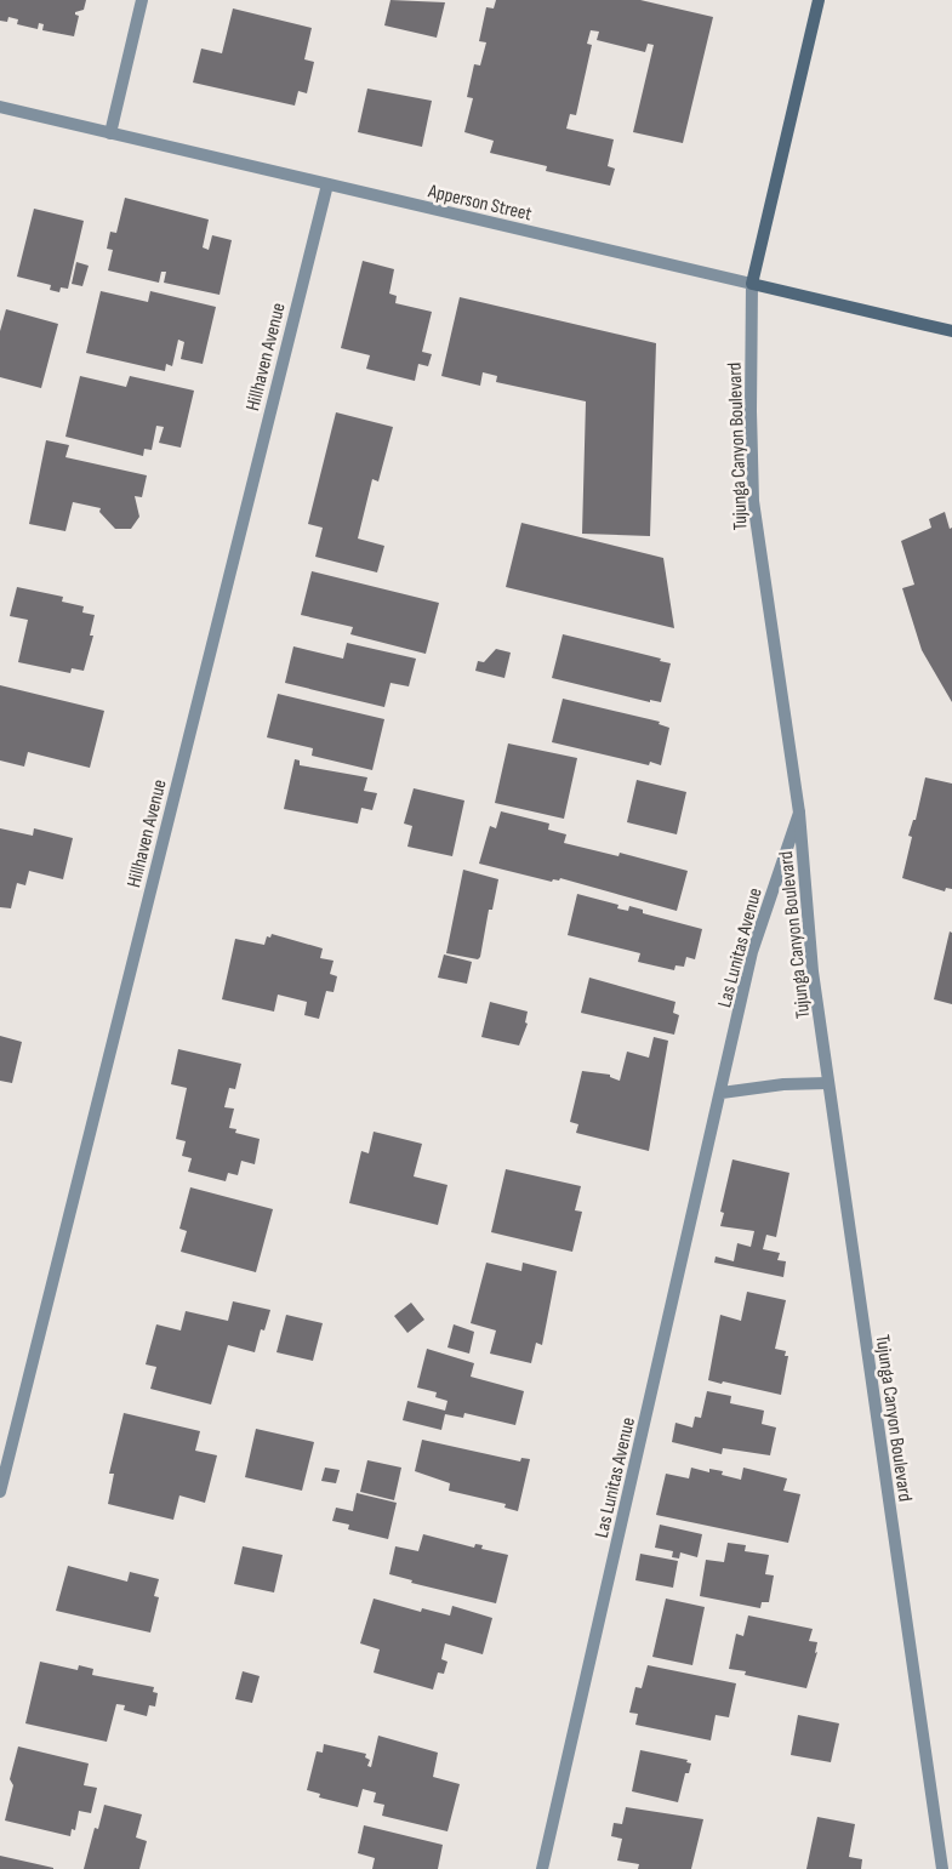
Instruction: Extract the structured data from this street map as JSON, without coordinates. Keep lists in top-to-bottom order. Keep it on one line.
{"streets":{"main road":["Apperson Street","Tujunga Canyon Boulevard"],"street":["Hillhaven Avenue","Las Lunitas Avenue"]},"crossings":[["Apperson Street","Hillhaven Avenue"],["Apperson Street","Tujunga Canyon Boulevard"],["Tujunga Canyon Boulevard","Las Lunitas Avenue"]]}
